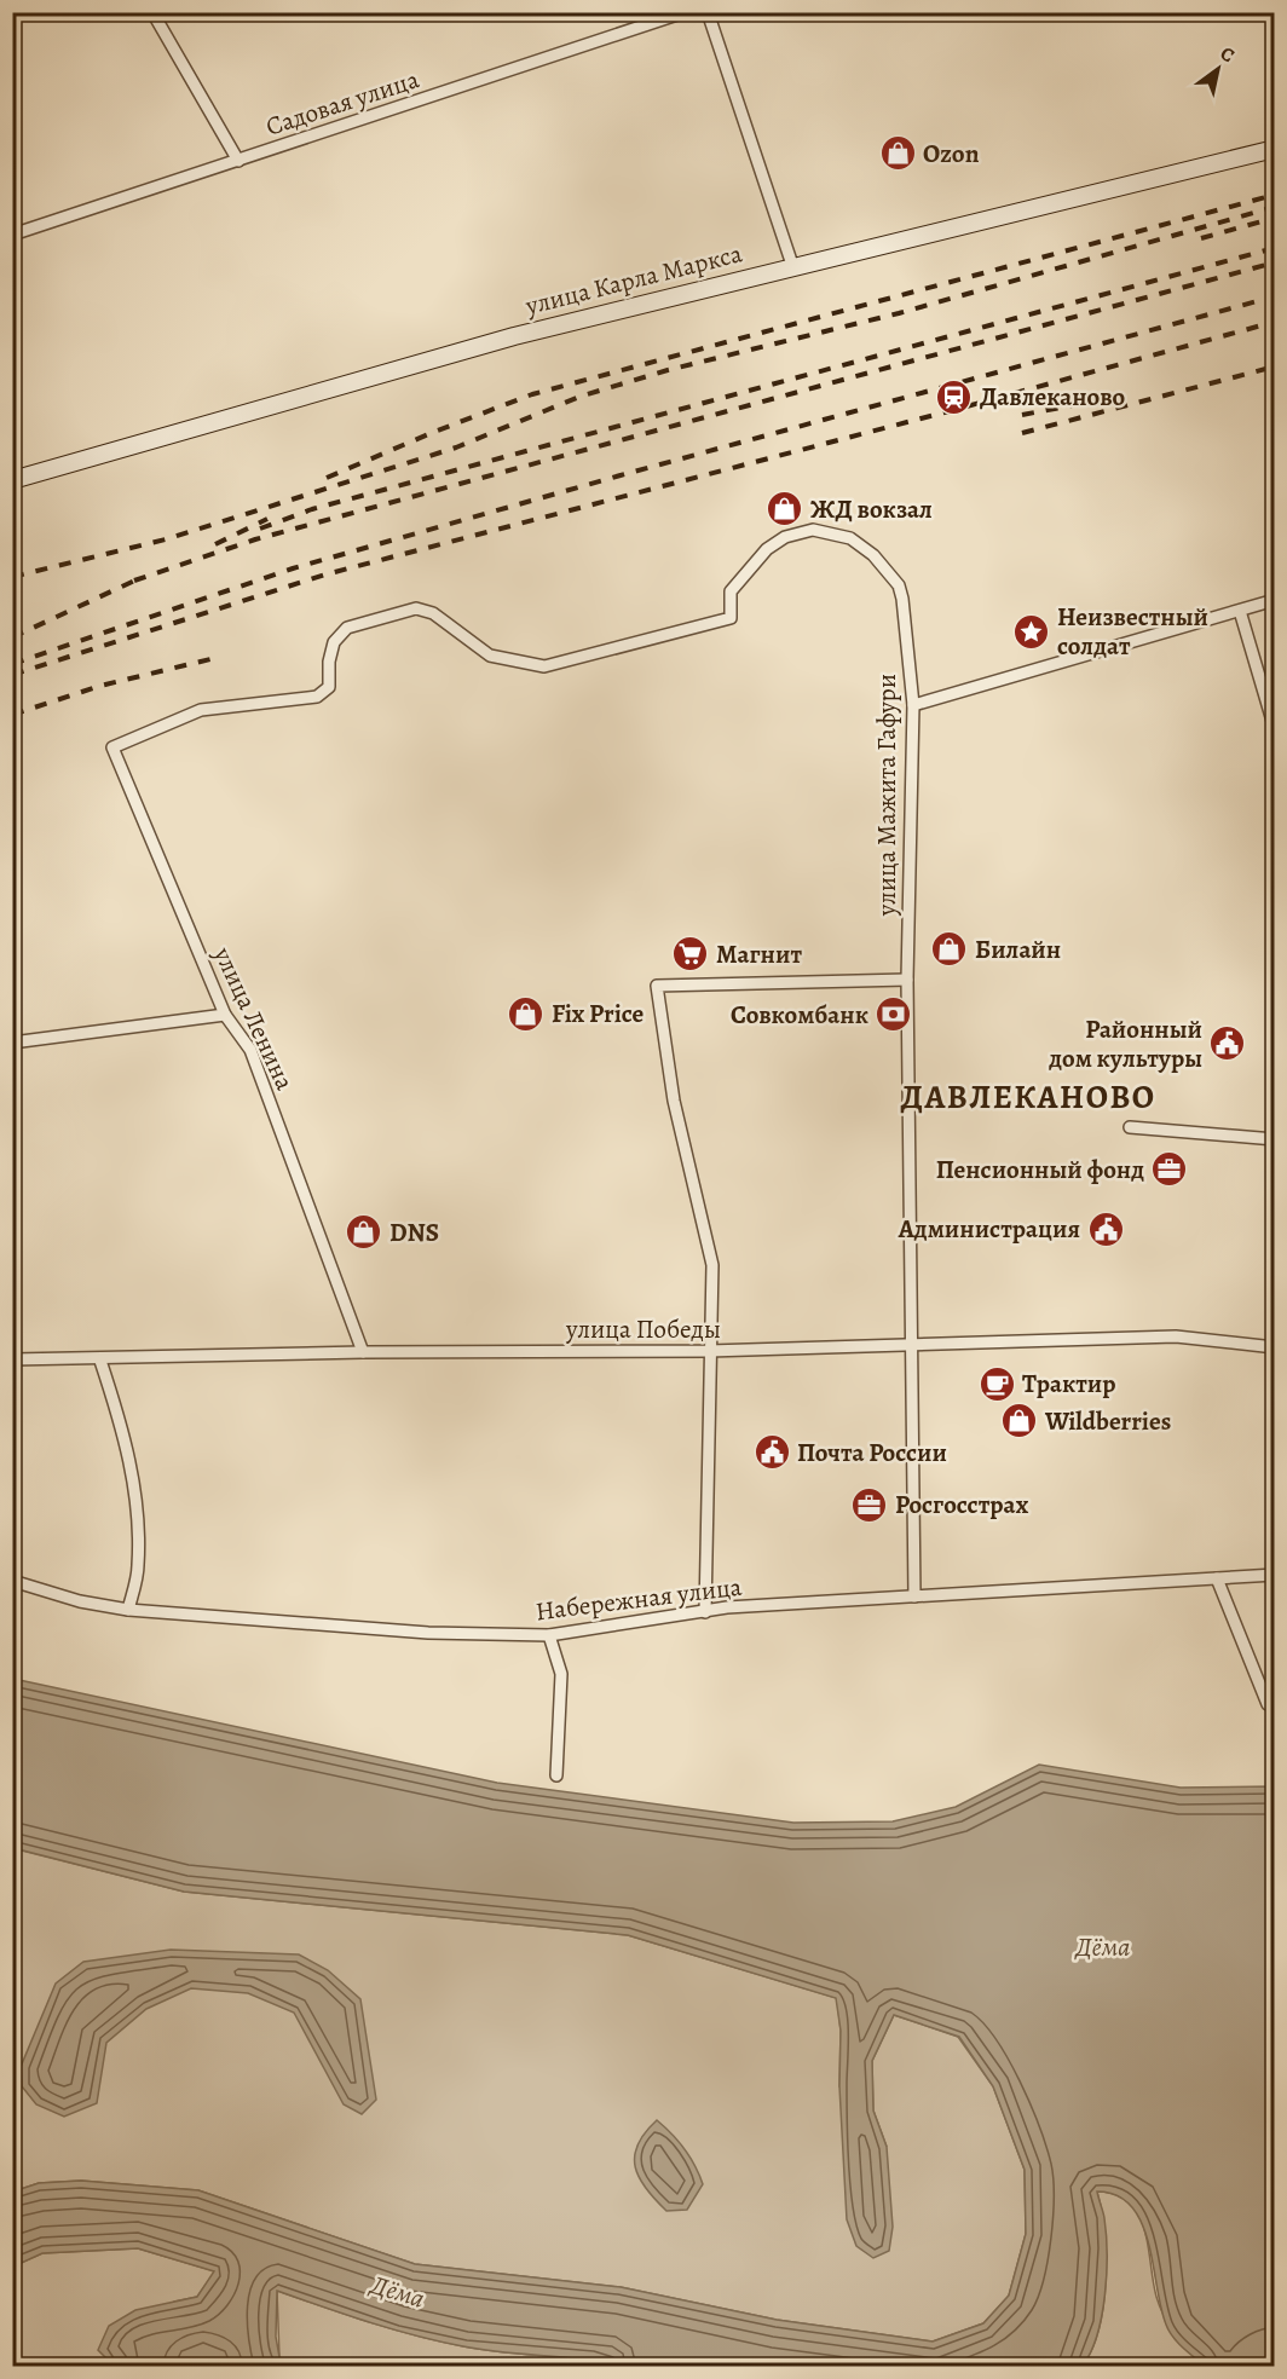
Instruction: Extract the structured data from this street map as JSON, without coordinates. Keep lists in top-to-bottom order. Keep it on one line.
{"streets":{"street":["Садовая улица","улица Карла Маркса","улица Мажита Гафури","улица Ленина","улица Победы","Набережная улица"]},"crossings":[["улица Мажита Гафури","улица Ленина"],["улица Мажита Гафури","улица Победы"],["улица Мажита Гафури","Набережная улица"],["улица Ленина","улица Победы"]],"districts":["ДАВЛЕКАНОВО"],"water":["Дёма"],"places":{"shop":["Ozon","ЖД вокзал","Билайн","Fix Price","DNS","Wildberries"],"station":["Давлеканово"],"place":["Неизвестный солдат"],"supermarket":["Магнит"],"bank":["Совкомбанк"],"public building":["Районный дом культуры","Администрация","Почта России"],"office":["Пенсионный фонд","Росгосстрах"],"cafe":["Трактир"]},"north":"top right"}
